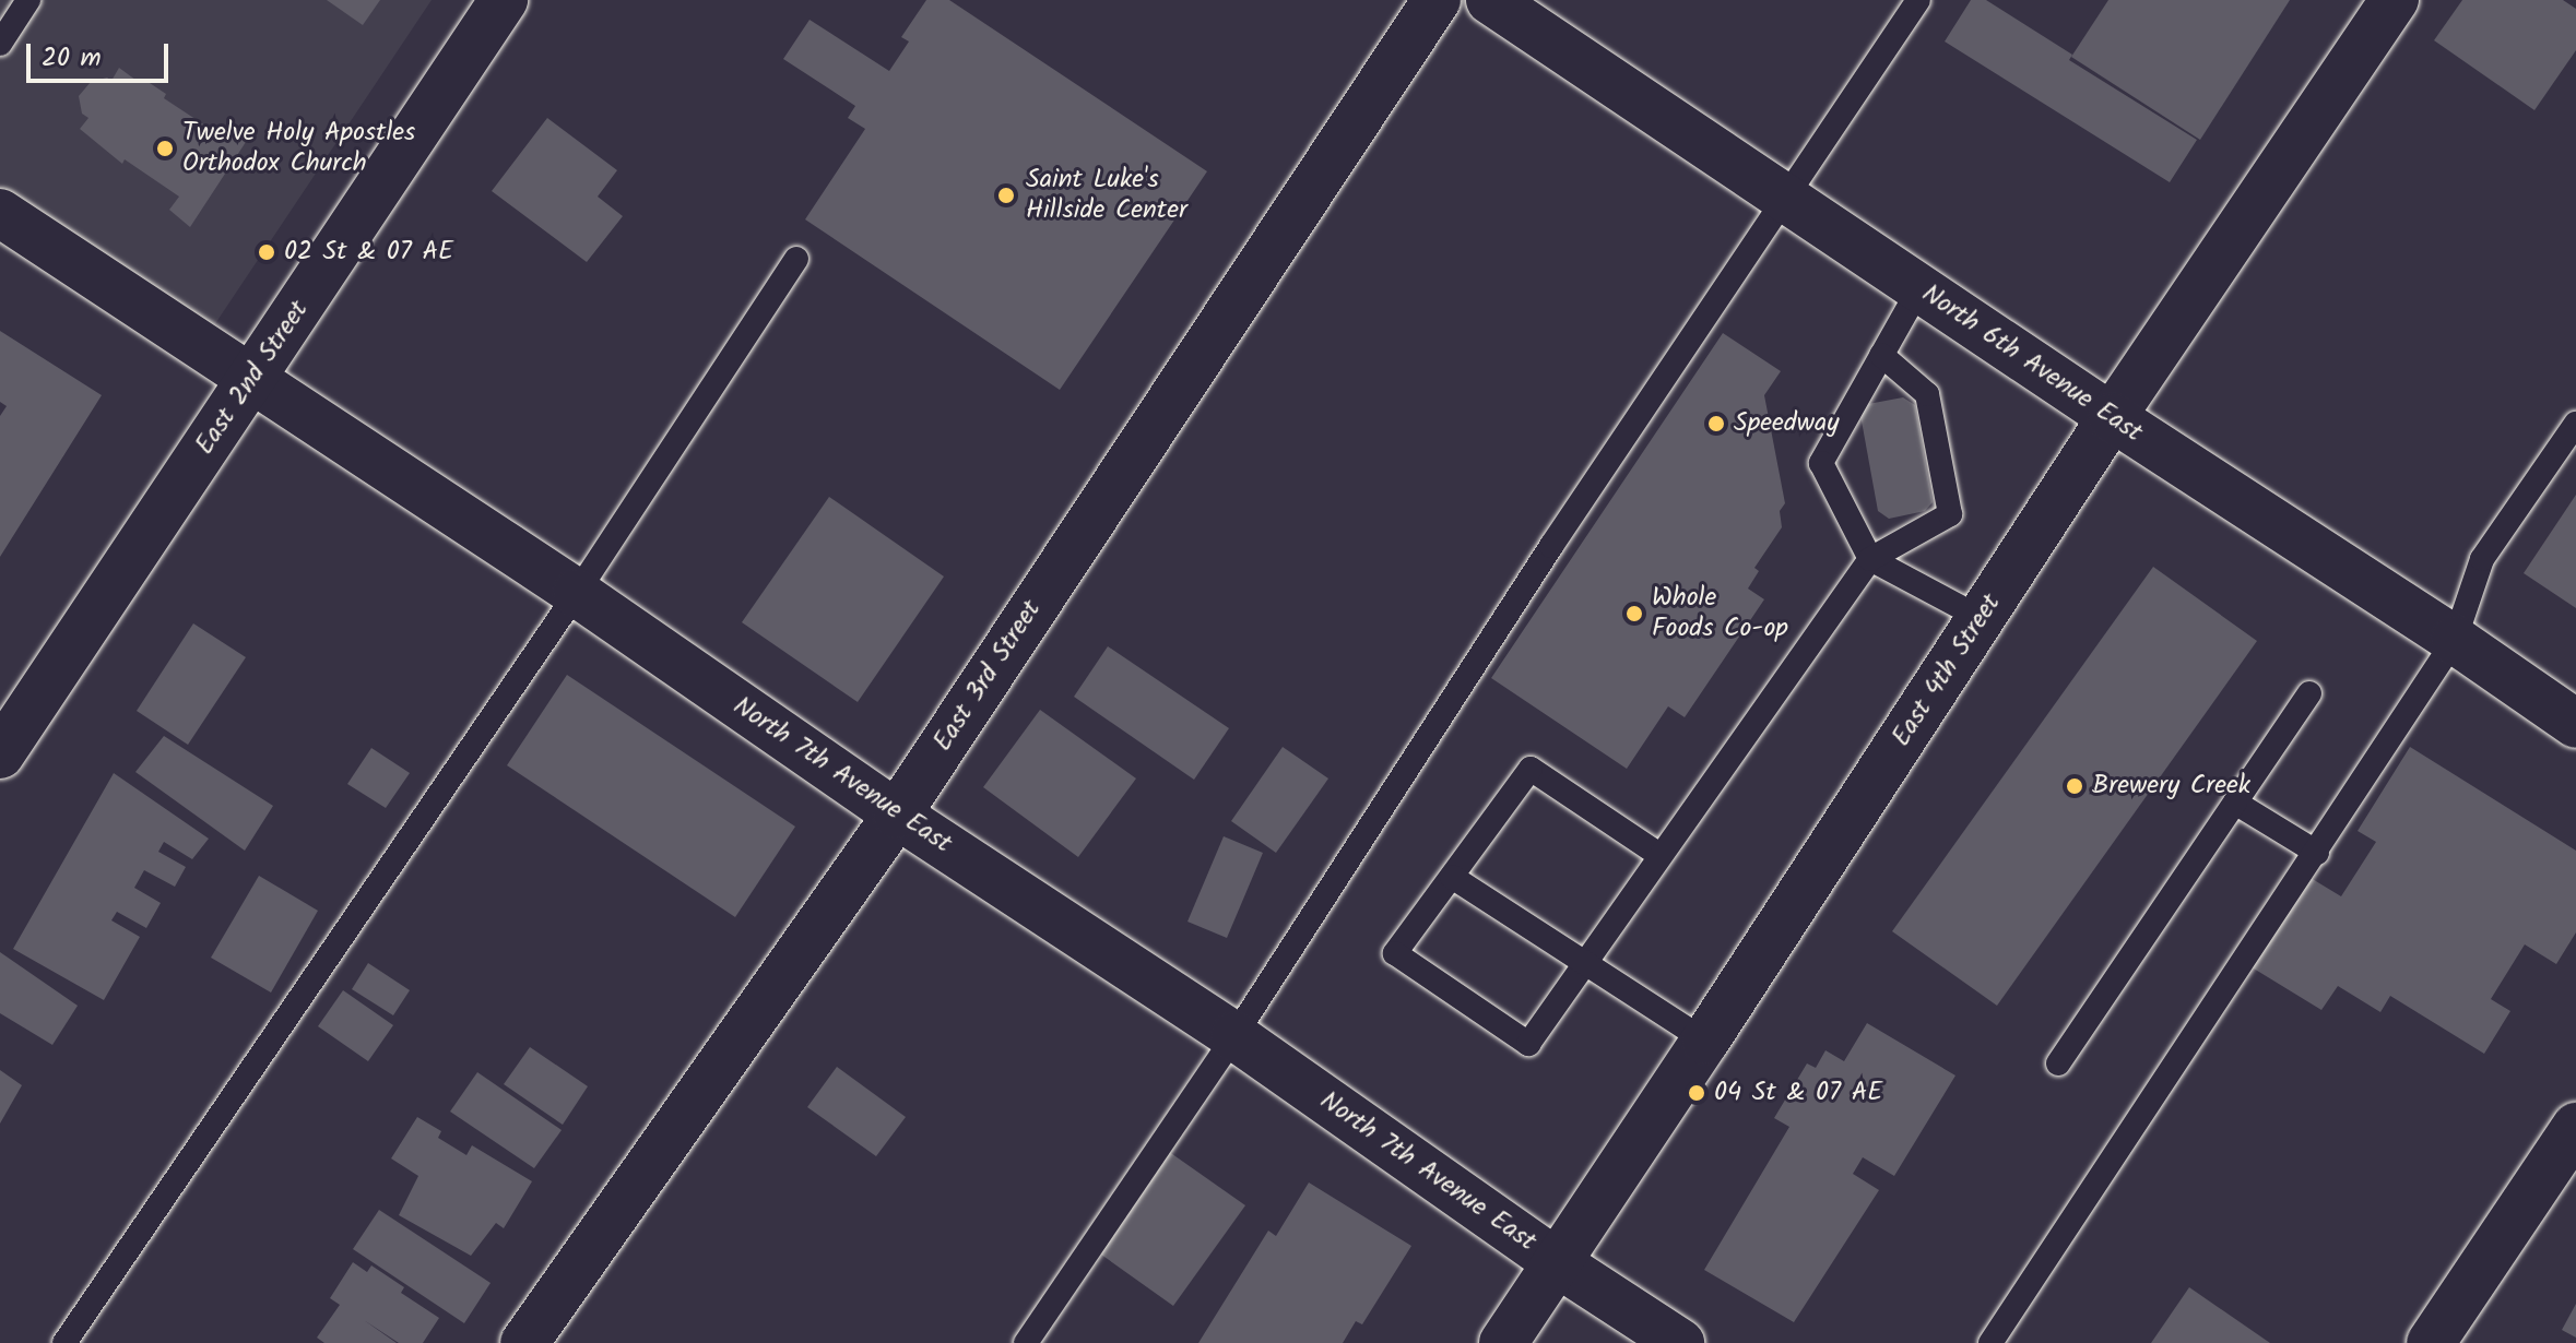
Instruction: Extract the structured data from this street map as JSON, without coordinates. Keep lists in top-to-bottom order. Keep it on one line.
{"streets":{"street":["North 6th Avenue East","East 2nd Street","East 4th Street","East 3rd Street","North 7th Avenue East"]},"crossings":[["North 6th Avenue East","East 4th Street"],["East 2nd Street","North 7th Avenue East"],["East 4th Street","North 7th Avenue East"],["East 3rd Street","North 7th Avenue East"]],"places":["Twelve Holy Apostles Orthodox Church","Saint Luke's Hillside Center","02 St & 07 AE","Speedway","Whole Foods Co-op","Brewery Creek","04 St & 07 AE"],"scale_bar":"20 m"}
